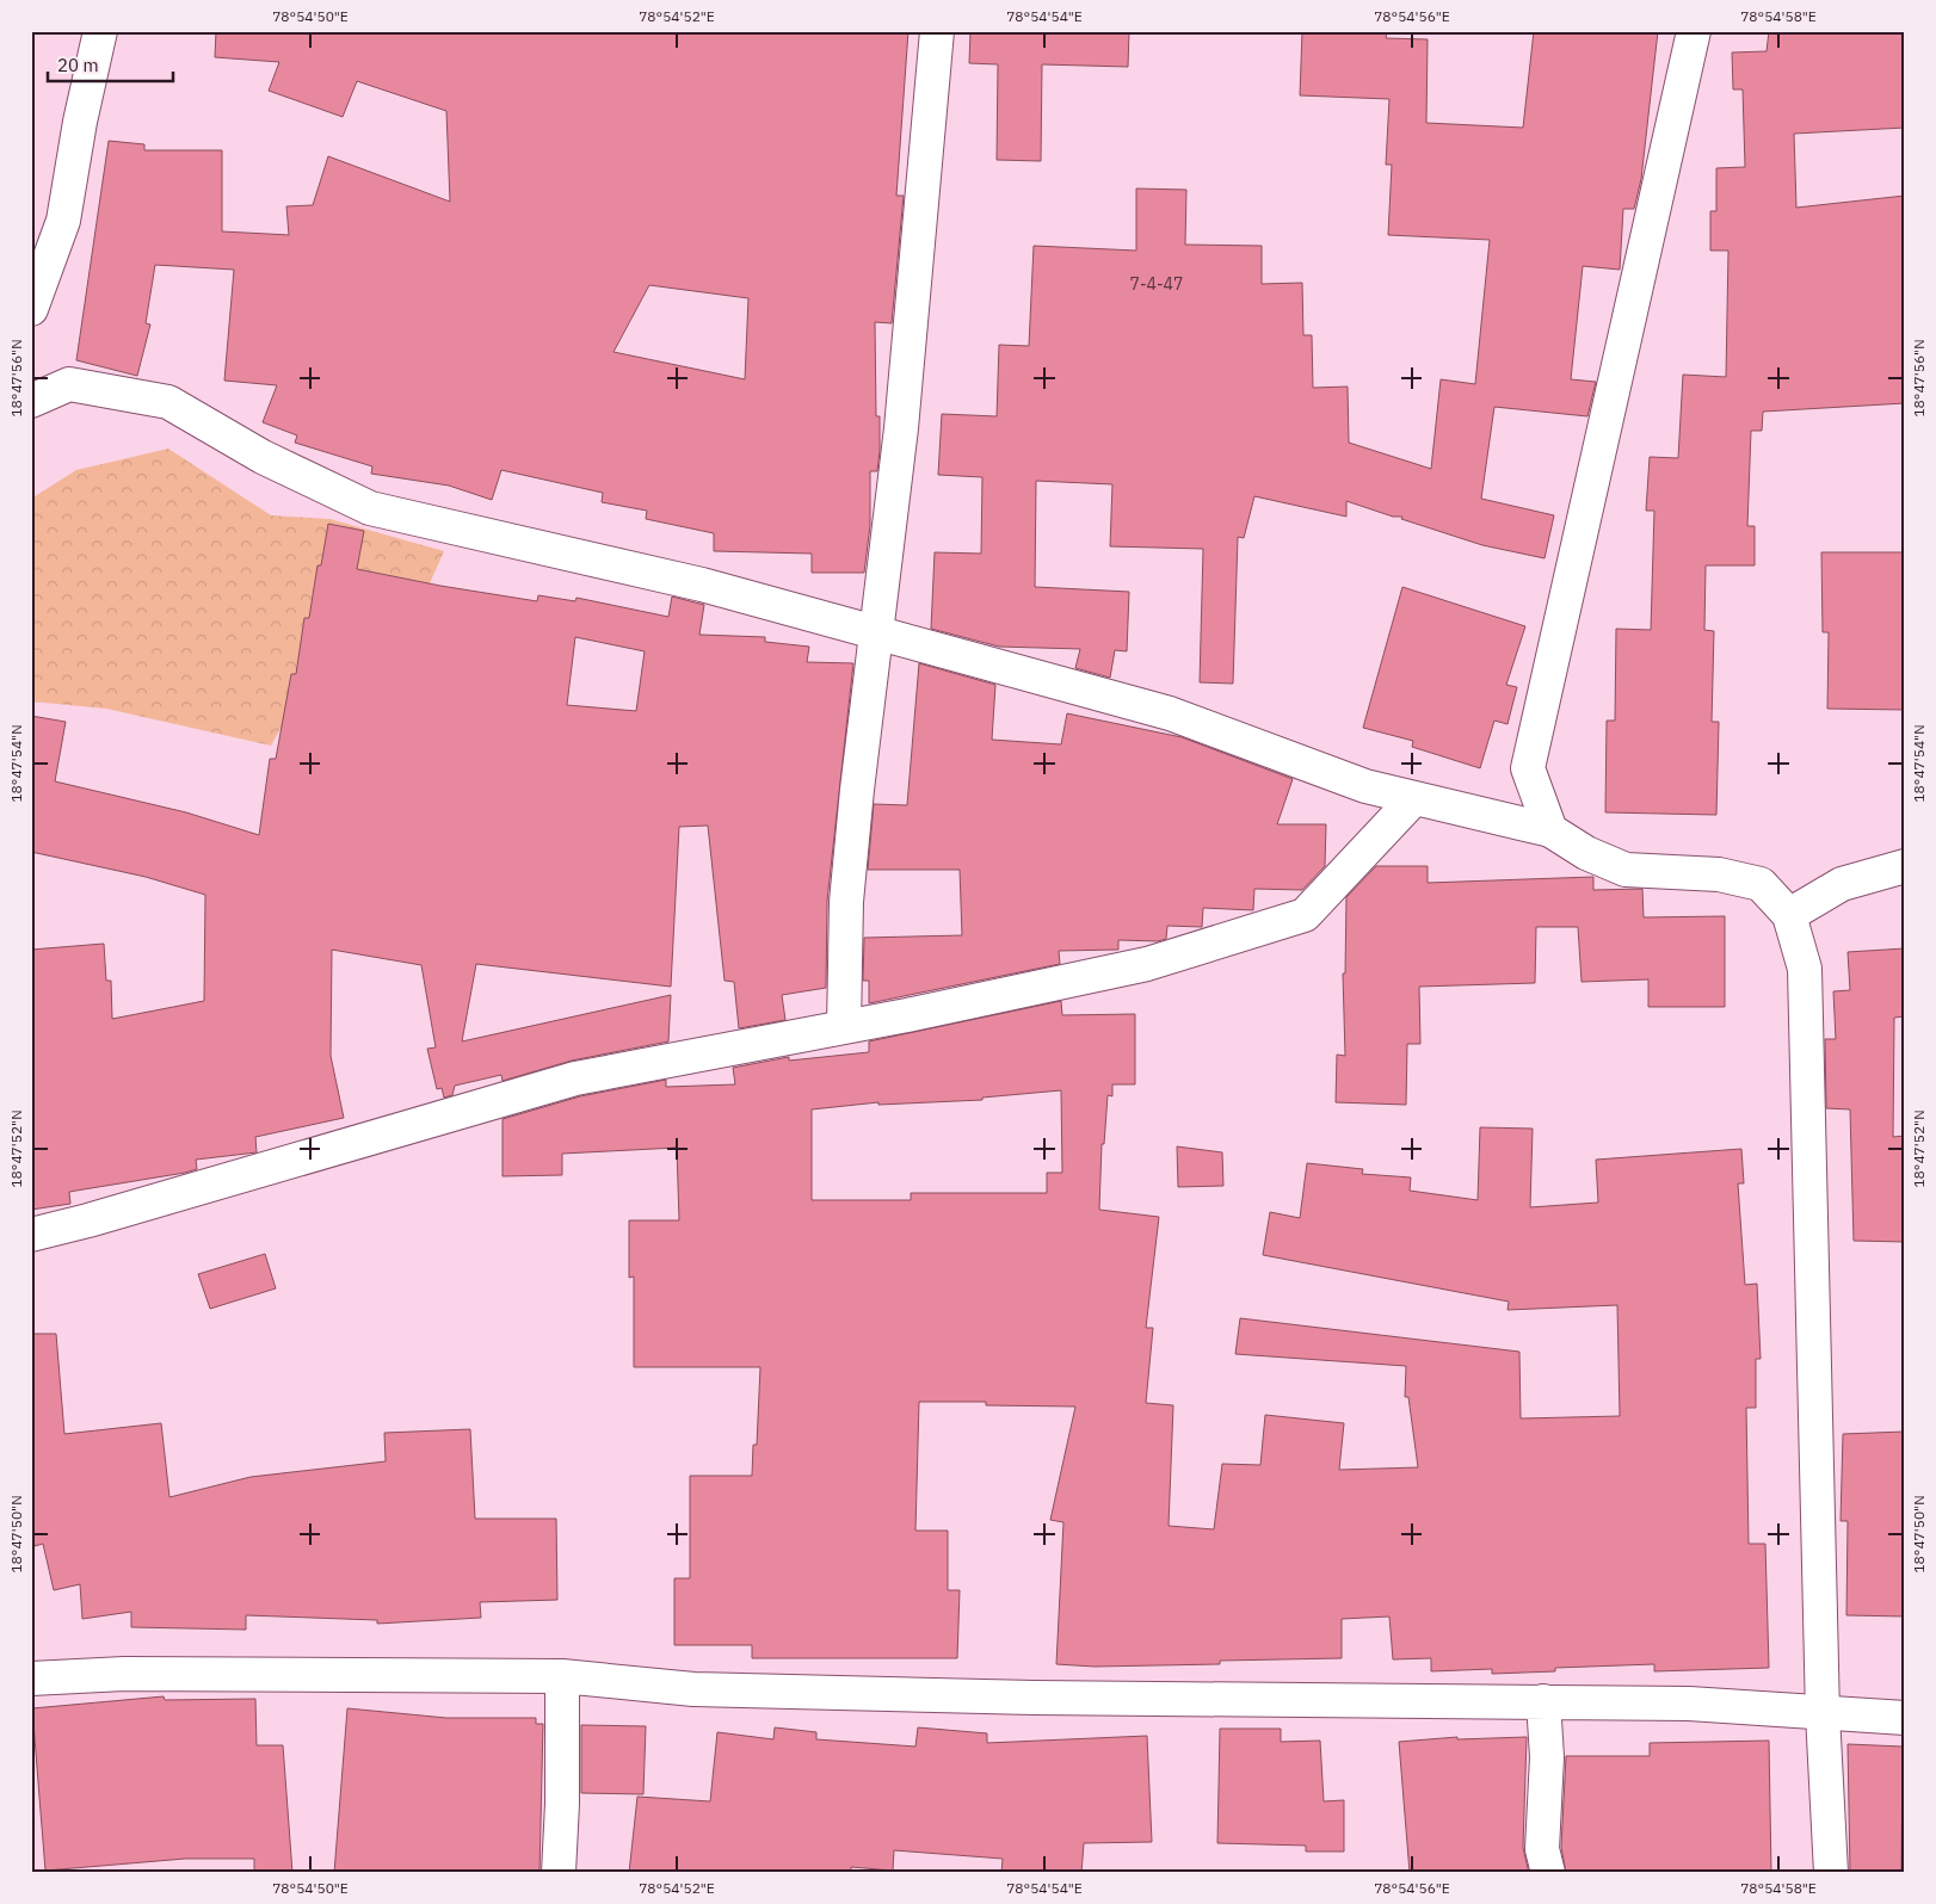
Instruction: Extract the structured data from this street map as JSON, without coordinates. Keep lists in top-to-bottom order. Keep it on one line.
{"house_numbers":["7-4-47"],"scale_bar":"20 m","coordinates":["78°54'50\"E","78°54'52\"E","78°54'54\"E","78°54'56\"E","78°54'58\"E","18°47'56\"N","18°47'54\"N","18°47'52\"N","18°47'50\"N"]}
